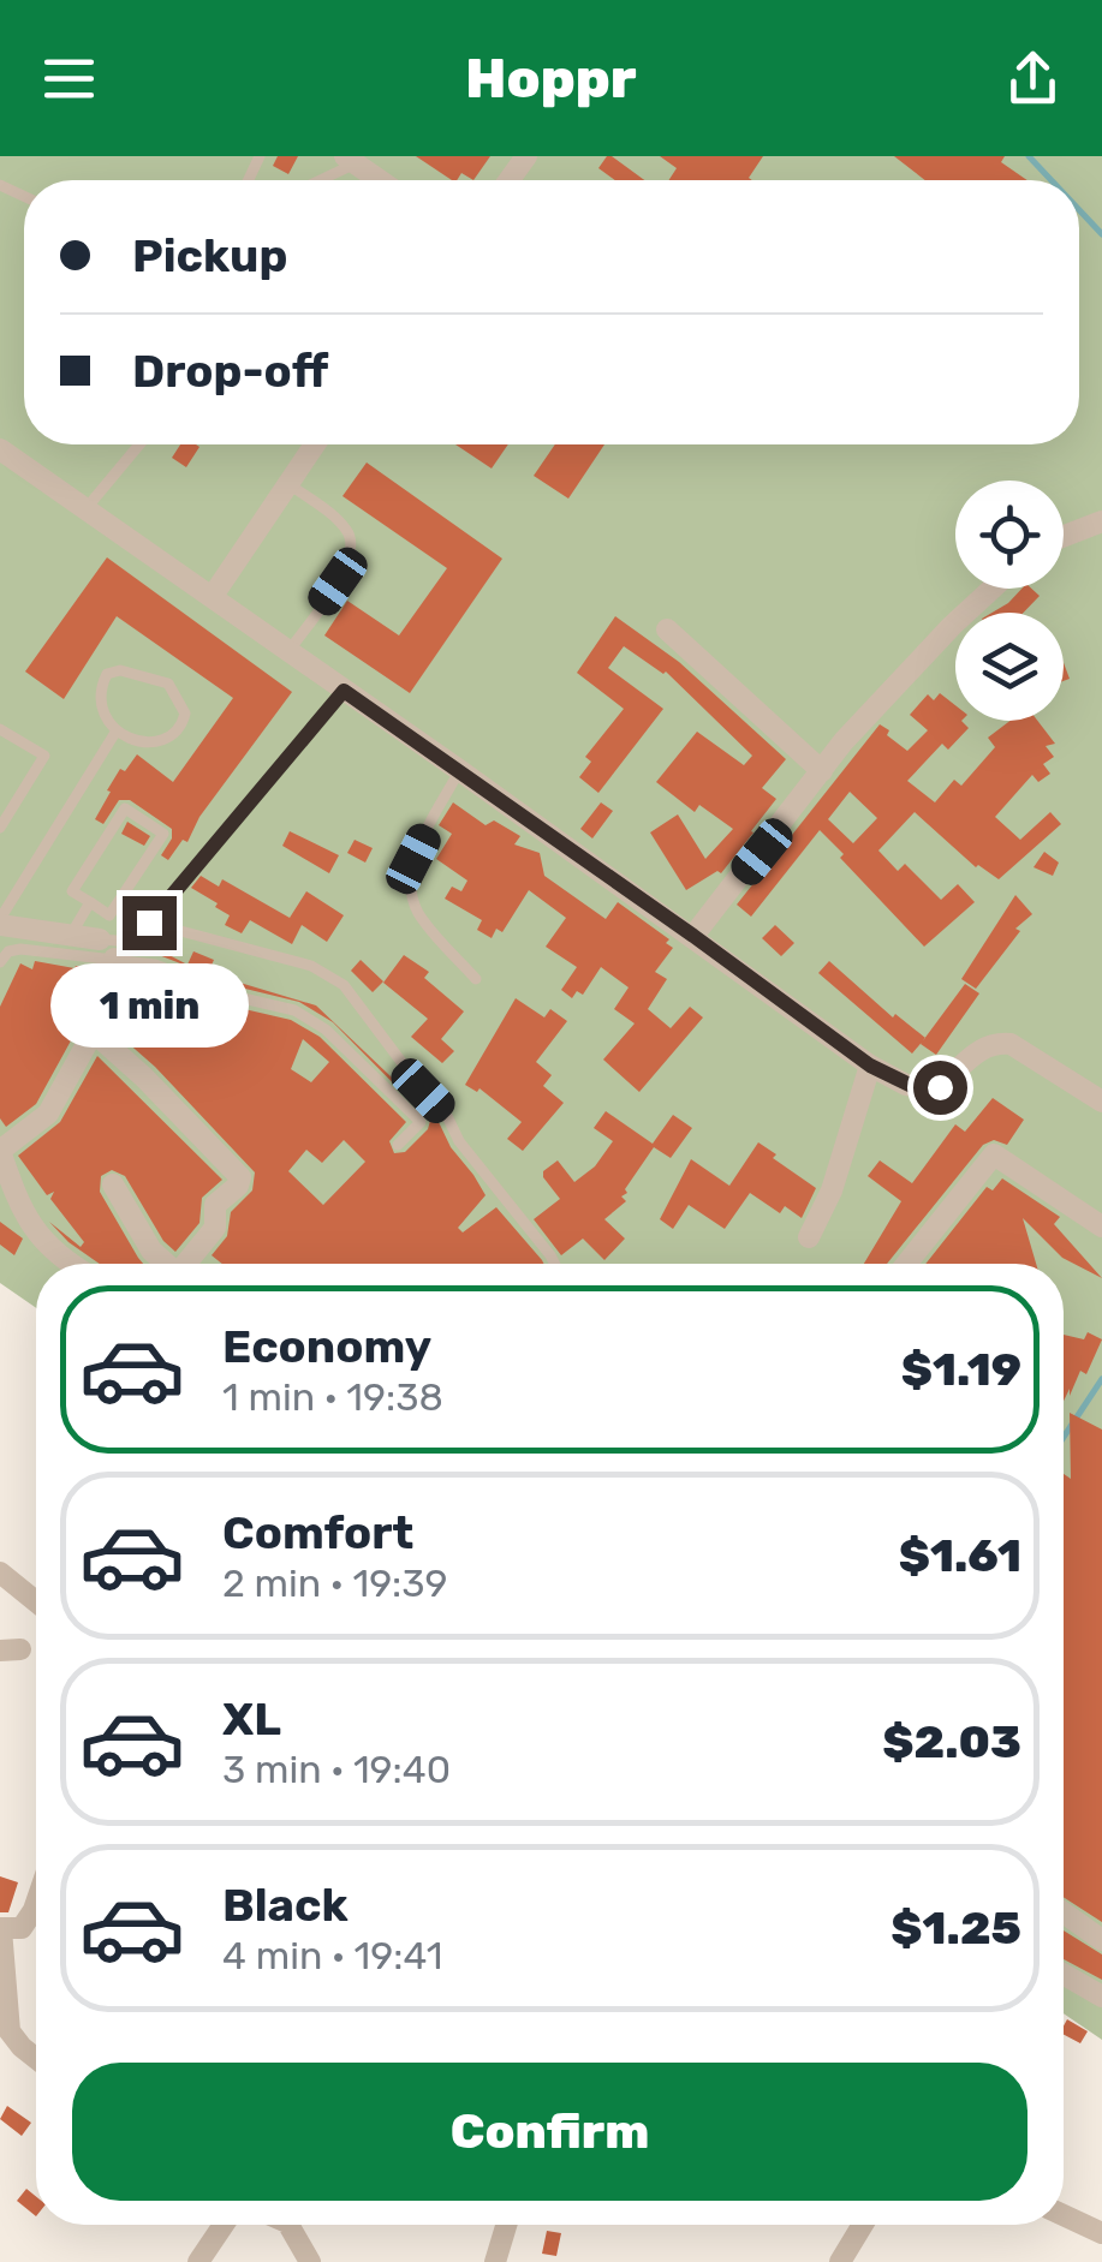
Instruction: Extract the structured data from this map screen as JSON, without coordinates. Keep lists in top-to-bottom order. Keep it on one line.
{"page":{"header":"Hoppr","banner":["Pickup","Drop-off"],"bubble":"1 min","list":[{"name":"Economy","note":"1 min · 19:38","value":"$1.19"},{"name":"Comfort","note":"2 min · 19:39","value":"$1.61"},{"name":"XL","note":"3 min · 19:40","value":"$2.03"},{"name":"Black","note":"4 min · 19:41","value":"$1.25"}],"buttons":"Confirm"}}
